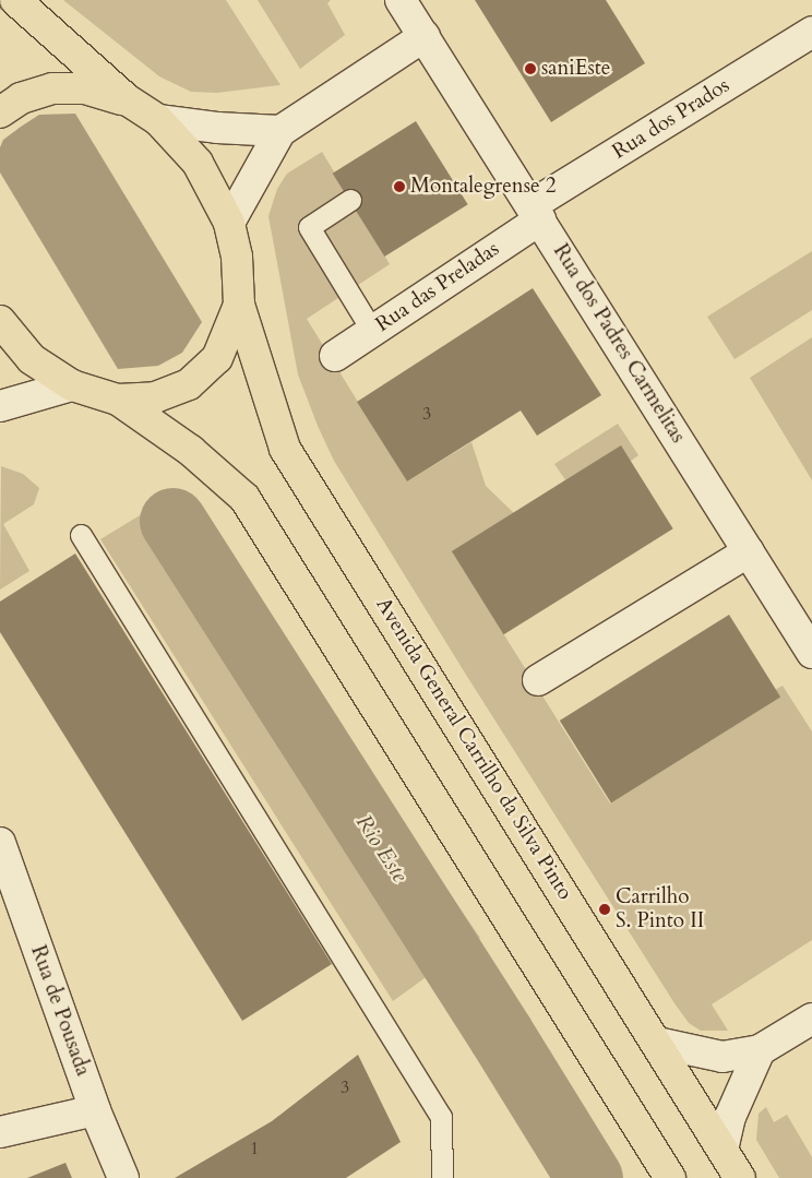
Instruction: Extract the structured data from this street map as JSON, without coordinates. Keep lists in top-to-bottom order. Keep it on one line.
{"streets":{"main road":["Avenida General Carrilho da Silva Pinto"],"street":["Rua dos Prados","Rua das Preladas","Rua dos Padres Carmelitas","Rua de Pousada"]},"crossings":[["Rua dos Prados","Rua das Preladas"],["Rua dos Prados","Rua dos Padres Carmelitas"],["Rua das Preladas","Rua dos Padres Carmelitas"]],"water":["Rio Este"],"places":["saniEste","Montalegrense 2","Carrilho S. Pinto II"],"house_numbers":["3","3","1"]}
